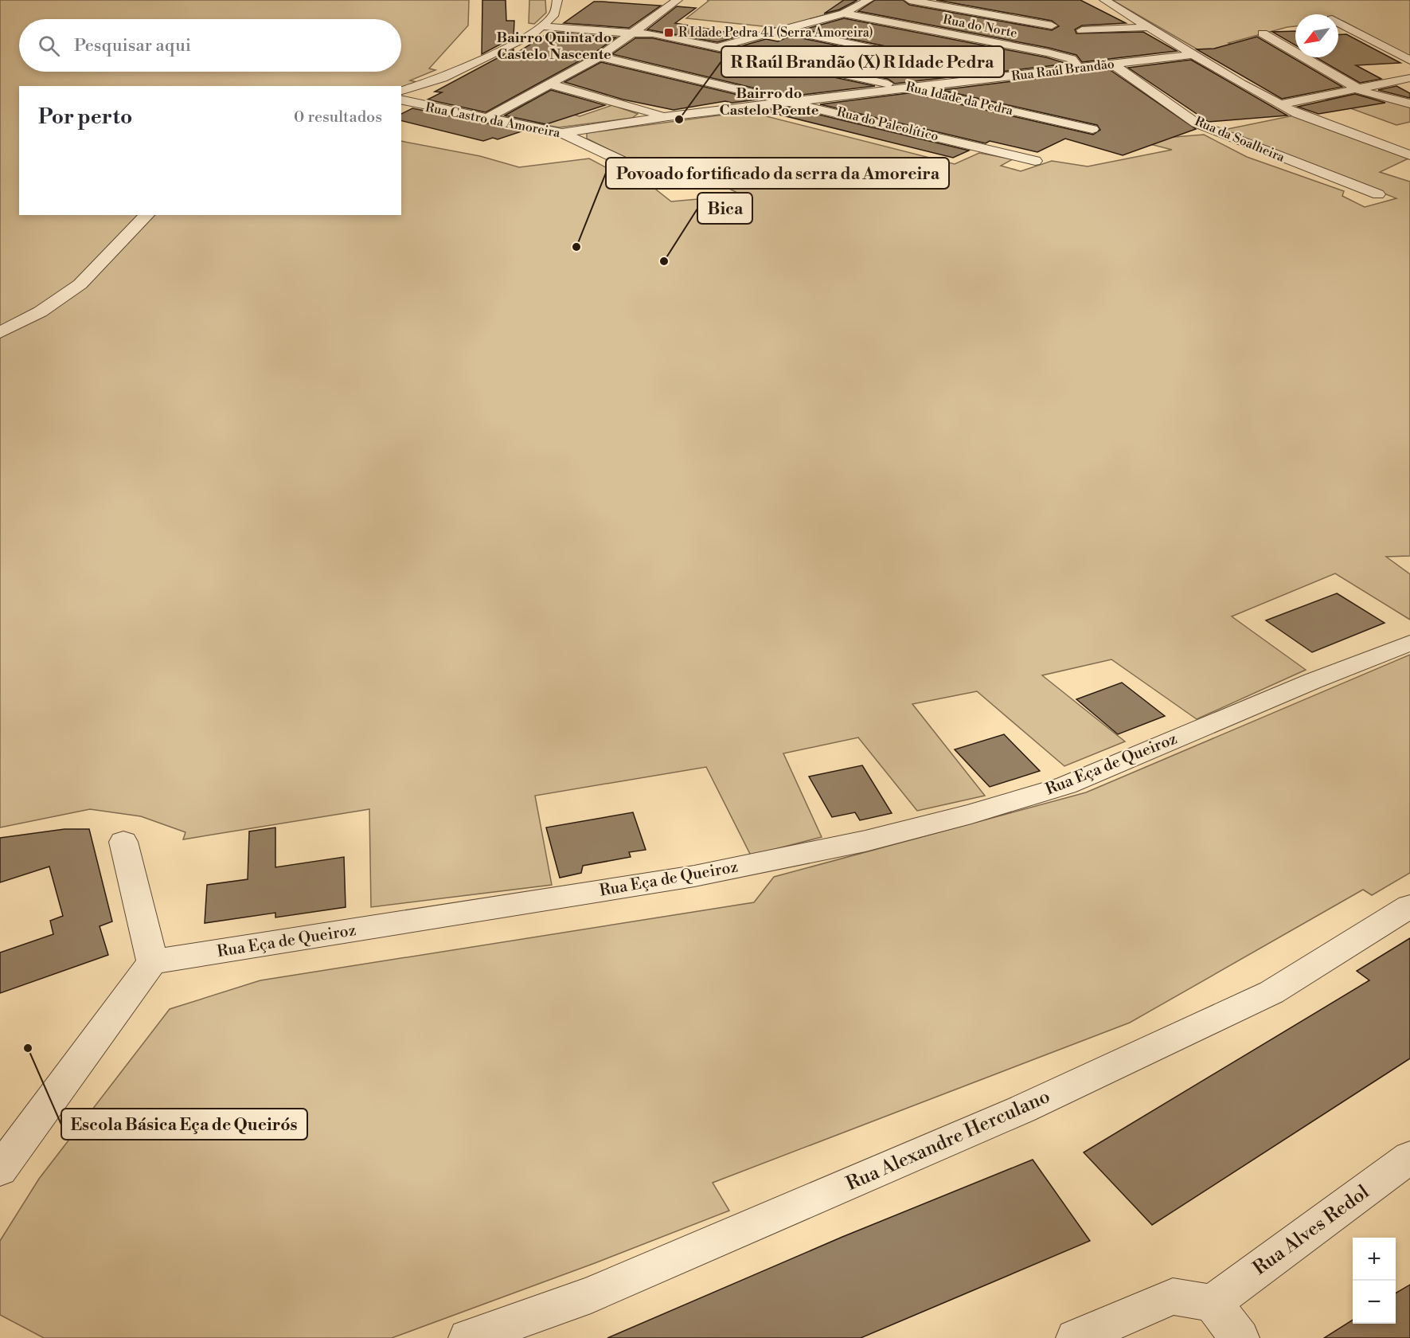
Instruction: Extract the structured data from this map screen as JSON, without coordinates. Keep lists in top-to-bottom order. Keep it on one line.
{"streets":{"street":["Rua do Norte","Rua Raúl Brandão","Rua Idade da Pedra","Rua Castro da Amoreira","Rua do Paleolítico","Rua da Soalheira","Rua Eça de Queiroz","Rua Alexandre Herculano","Rua Alves Redol"]},"crossings":[["Rua do Norte","Rua Raúl Brandão"],["Rua Raúl Brandão","Rua Idade da Pedra"],["Rua Raúl Brandão","Rua Castro da Amoreira"],["Rua Raúl Brandão","Rua do Paleolítico"],["Rua Raúl Brandão","Rua da Soalheira"]],"districts":["Bairro Quinta do Castelo Nascente","Bairro do Castelo Poente"],"places":{"transit":["R Idade Pedra 41 (Serra Amoreira)"],"other":["R Raúl Brandão (X) R Idade Pedra","Povoado fortificado da serra da Amoreira","Bica","Escola Básica Eça de Queirós"]},"north":"bottom left","page":{"search":"Pesquisar aqui","heading":["Por perto","0 resultados"],"map_buttons":["+","−"]}}
